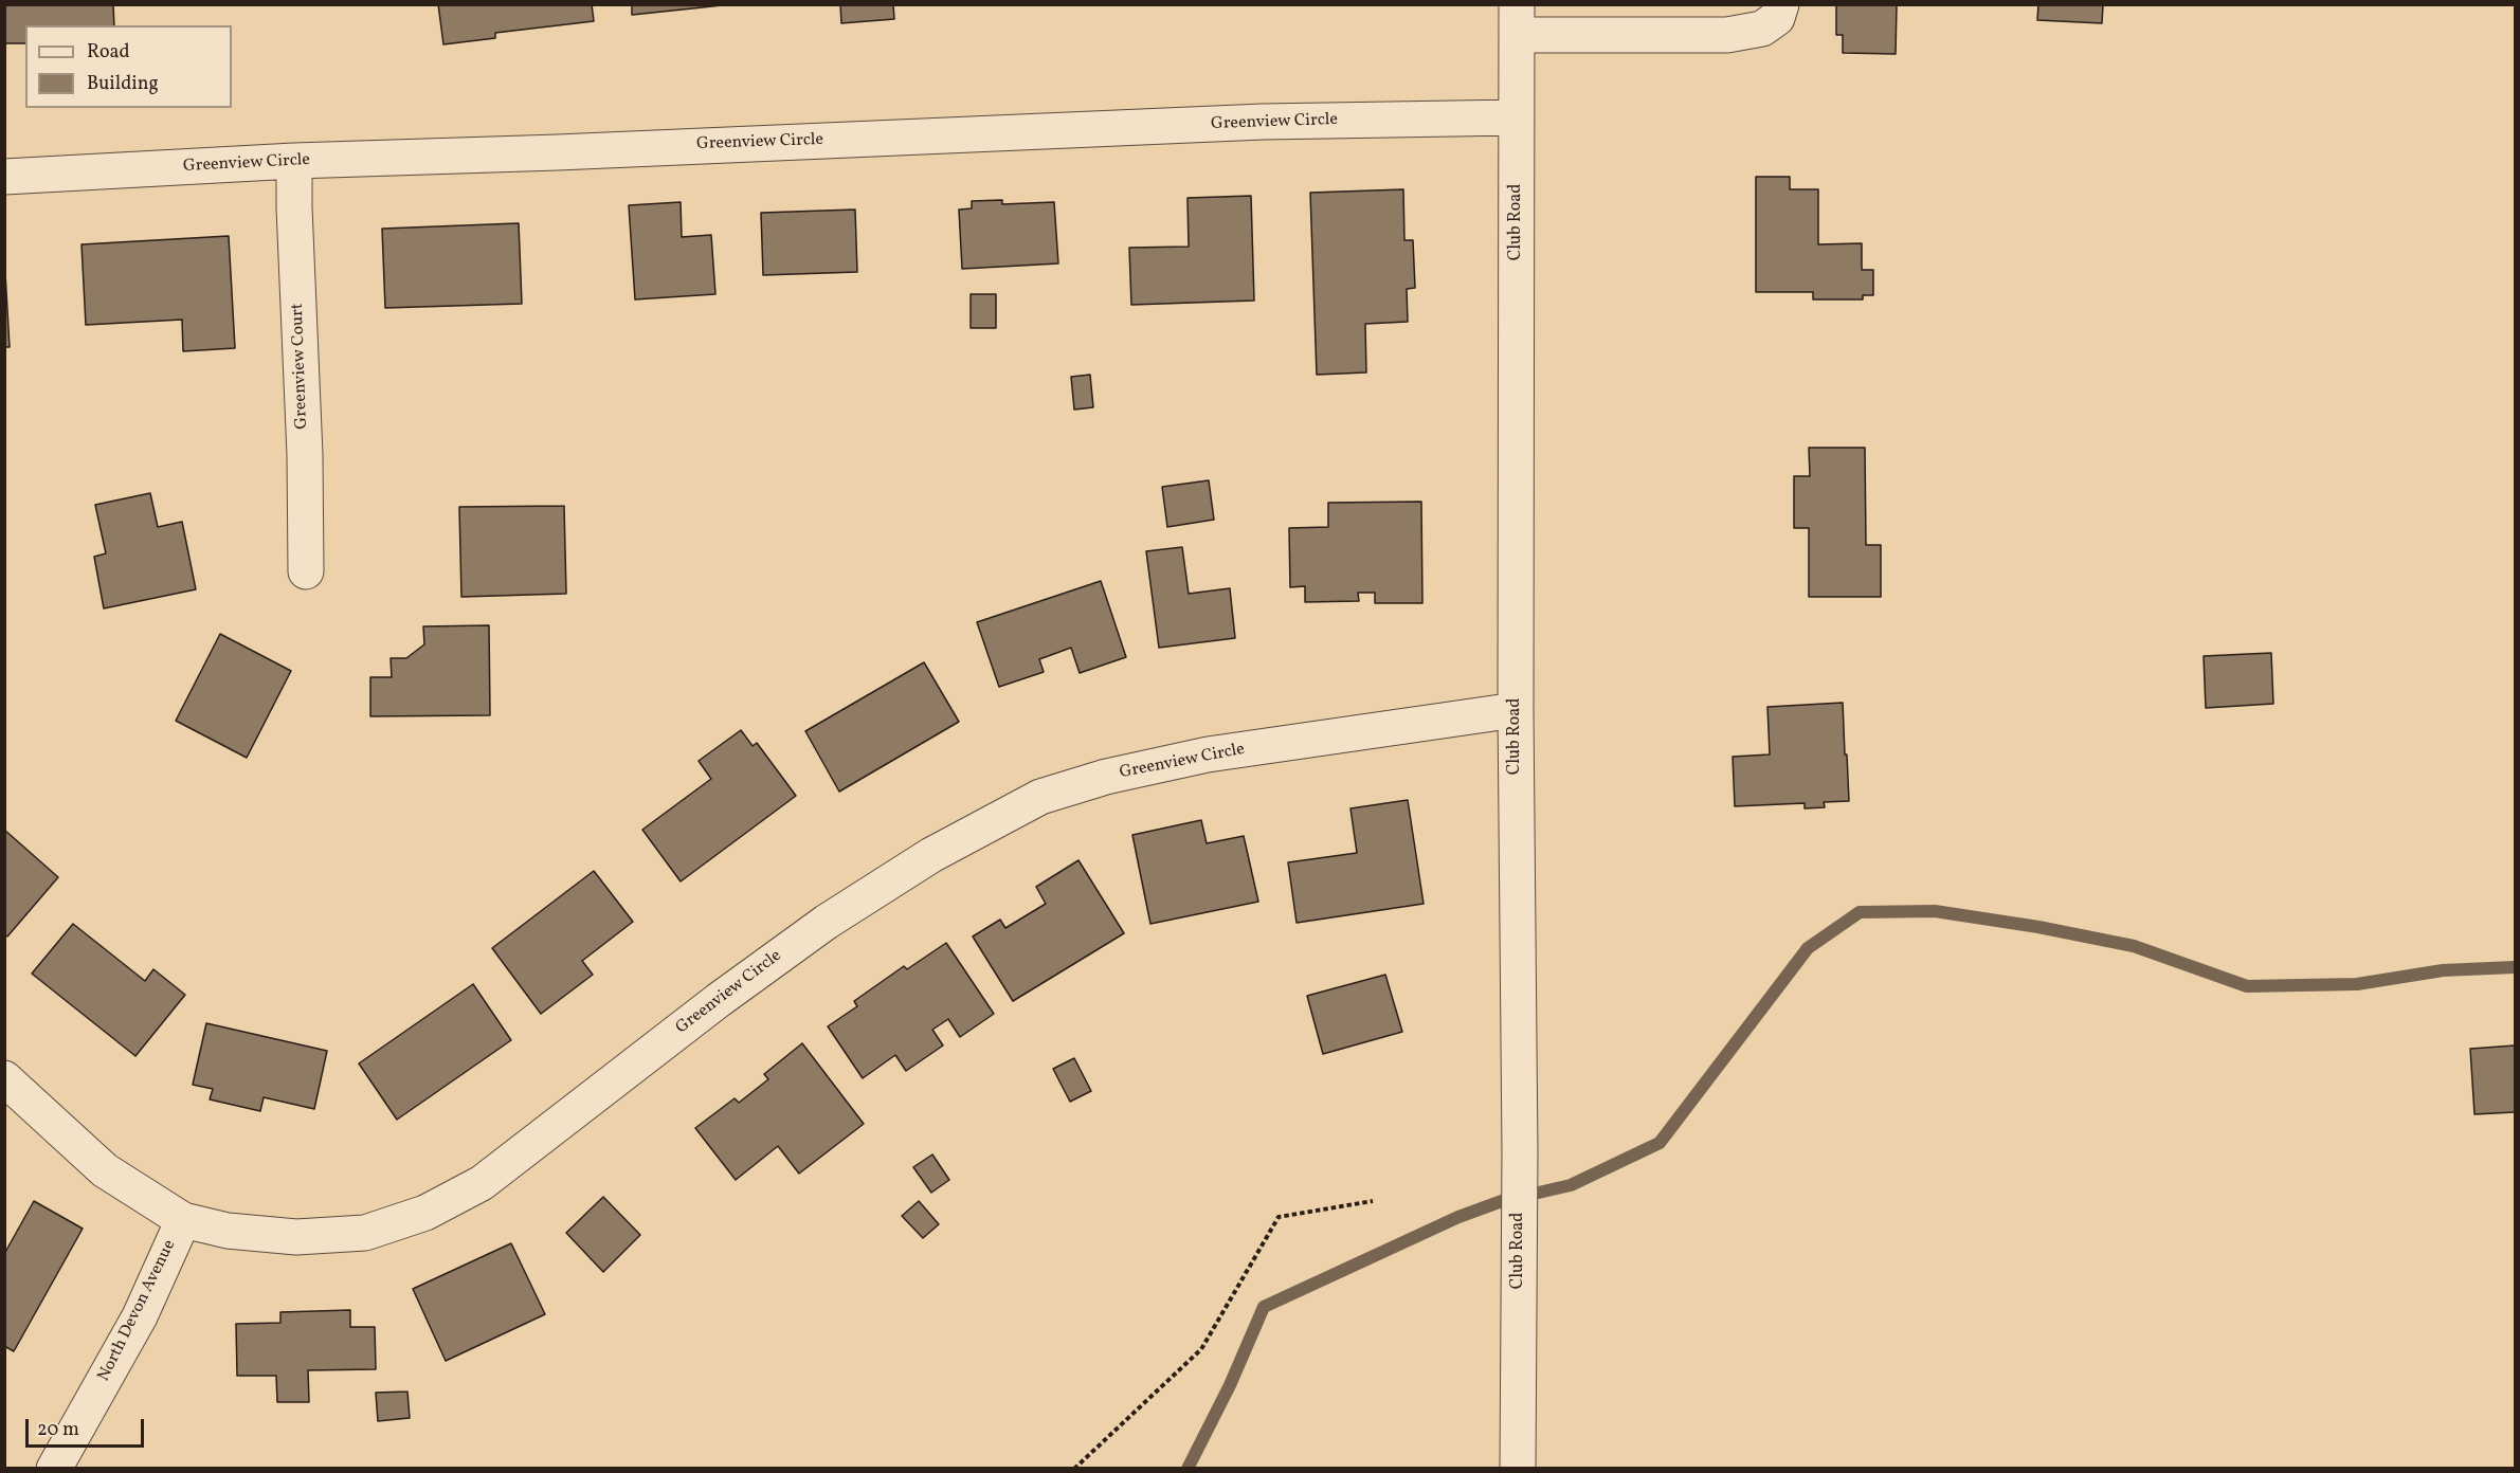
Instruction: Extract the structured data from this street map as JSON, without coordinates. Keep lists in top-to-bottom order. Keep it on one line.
{"streets":{"street":["Greenview Circle","Club Road","Greenview Court","North Devon Avenue"]},"crossings":[["Greenview Circle","Club Road"],["Greenview Circle","Greenview Court"],["Greenview Circle","North Devon Avenue"]],"legend":["Road","Building"],"scale_bar":"20 m"}
